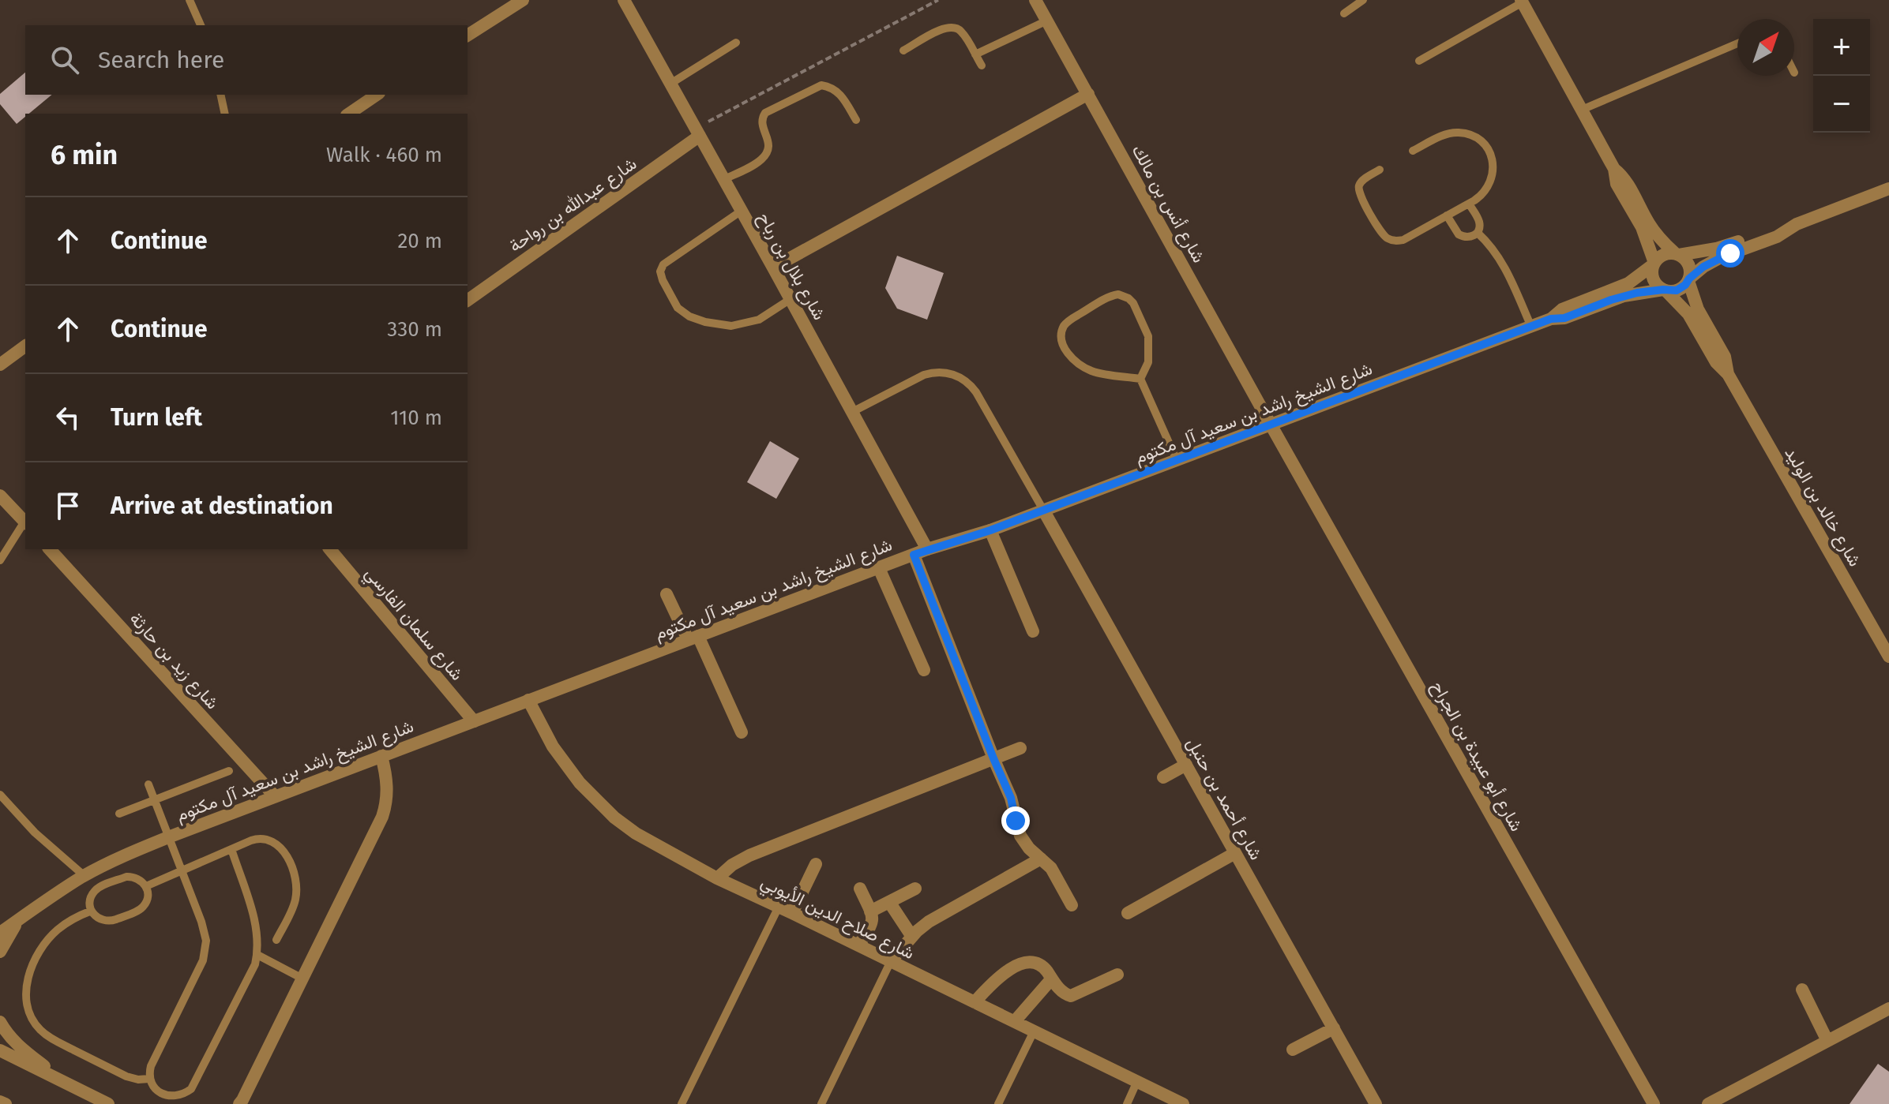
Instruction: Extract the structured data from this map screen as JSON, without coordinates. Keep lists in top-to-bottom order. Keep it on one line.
{"streets":{"street":["شارع أنس بن مالك","شارع عبدالله بن رواحة","شارع بلال بن رباح","شارع الشيخ راشد بن سعيد آل مكتوم","شارع خالد بن الوليد","شارع سلمان الفارسي","شارع زيد بن حارثة","شارع أبو عبيدة بن الجراح","شارع أحمد بن حنبل","شارع صلاح الدين الأيوبي"]},"crossings":[["شارع أنس بن مالك","شارع الشيخ راشد بن سعيد آل مكتوم"],["شارع أنس بن مالك","شارع أبو عبيدة بن الجراح"],["شارع عبدالله بن رواحة","شارع بلال بن رباح"],["شارع بلال بن رباح","شارع الشيخ راشد بن سعيد آل مكتوم"],["شارع الشيخ راشد بن سعيد آل مكتوم","شارع خالد بن الوليد"],["شارع الشيخ راشد بن سعيد آل مكتوم","شارع سلمان الفارسي"],["شارع الشيخ راشد بن سعيد آل مكتوم","شارع زيد بن حارثة"],["شارع الشيخ راشد بن سعيد آل مكتوم","شارع أبو عبيدة بن الجراح"],["شارع الشيخ راشد بن سعيد آل مكتوم","شارع أحمد بن حنبل"],["شارع الشيخ راشد بن سعيد آل مكتوم","شارع صلاح الدين الأيوبي"]],"north":"top right","page":{"map_buttons":["+","−"],"search":"Search here","heading":["6 min","Walk · 460 m"],"list":[["Continue","20 m"],["Continue","330 m"],["Turn left","110 m"],"Arrive at destination"]}}
